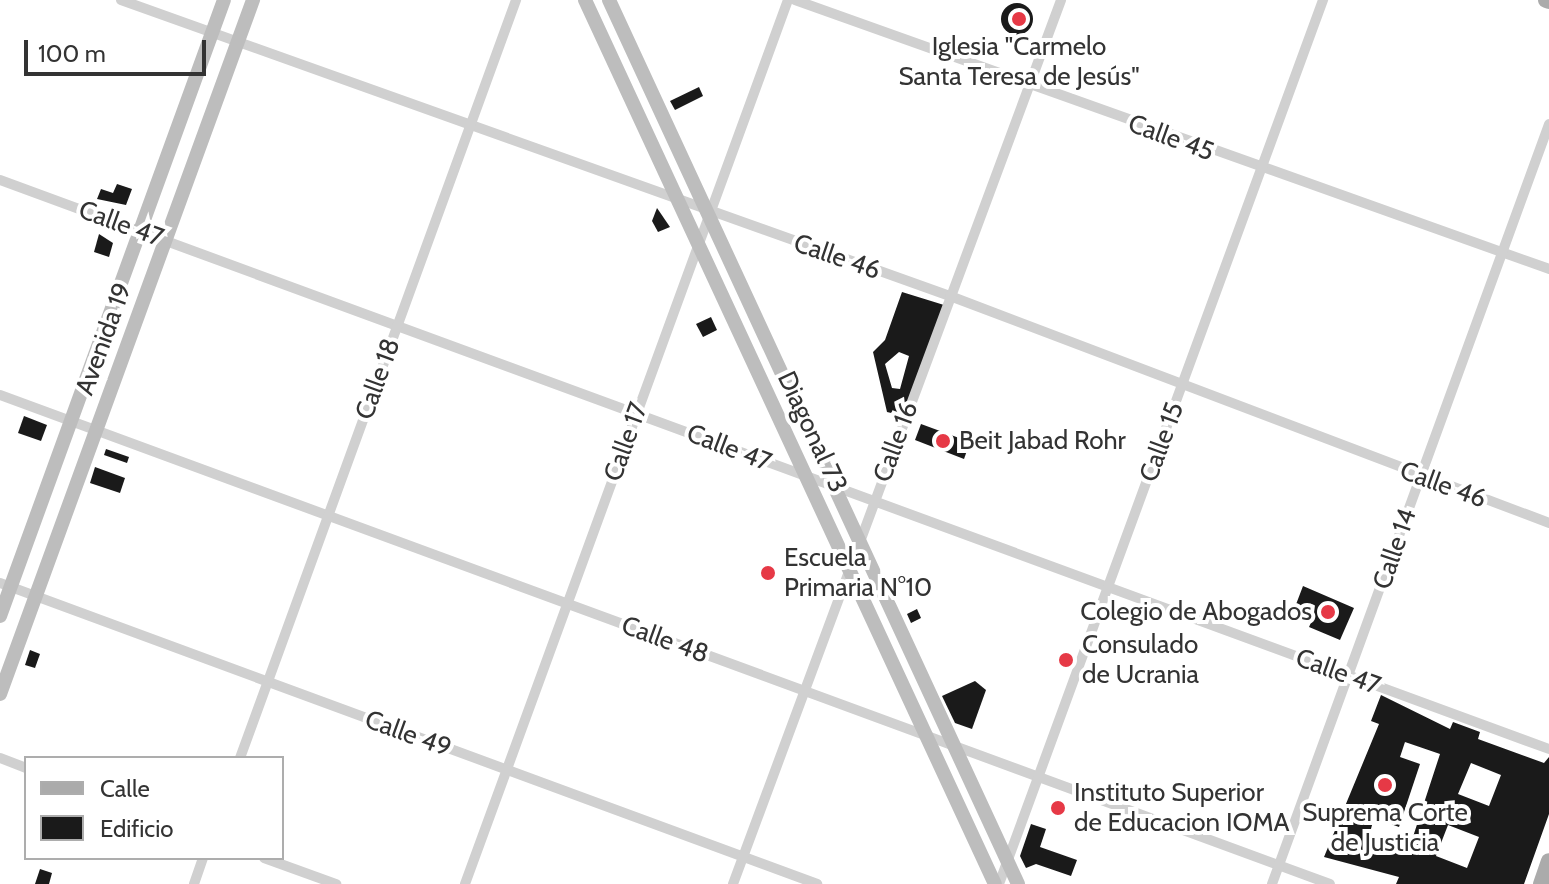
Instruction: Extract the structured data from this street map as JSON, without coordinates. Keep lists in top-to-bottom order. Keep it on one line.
{"streets":{"main road":["Avenida 19","Diagonal 73"],"street":["Calle 45","Calle 47","Calle 46","Calle 18","Calle 17","Calle 16","Calle 15","Calle 14","Calle 48","Calle 49"]},"crossings":[["Calle 45","Calle 16"],["Calle 45","Calle 15"],["Calle 45","Calle 14"],["Calle 47","Avenida 19"],["Calle 47","Calle 18"],["Calle 47","Diagonal 73"],["Calle 47","Calle 17"],["Calle 47","Calle 16"],["Calle 47","Calle 15"],["Calle 47","Calle 14"],["Calle 46","Avenida 19"],["Calle 46","Calle 18"],["Calle 46","Diagonal 73"],["Calle 46","Calle 17"],["Calle 46","Calle 16"],["Calle 46","Calle 15"],["Calle 46","Calle 14"],["Avenida 19","Calle 48"],["Avenida 19","Calle 49"],["Calle 18","Calle 48"],["Calle 18","Calle 49"],["Diagonal 73","Calle 17"],["Diagonal 73","Calle 16"],["Diagonal 73","Calle 15"],["Diagonal 73","Calle 48"],["Calle 17","Calle 48"],["Calle 17","Calle 49"],["Calle 16","Calle 48"],["Calle 16","Calle 49"],["Calle 15","Calle 48"],["Calle 14","Calle 48"]],"places":["Iglesia \"Carmelo Santa Teresa de Jesús\"","Beit Jabad Rohr","Escuela Primaria N°10","Colegio de Abogados","Consulado de Ucrania","Suprema Corte de Justicia","Instituto Superior de Educacion IOMA"],"legend":["Calle","Edificio"],"scale_bar":"100 m"}
